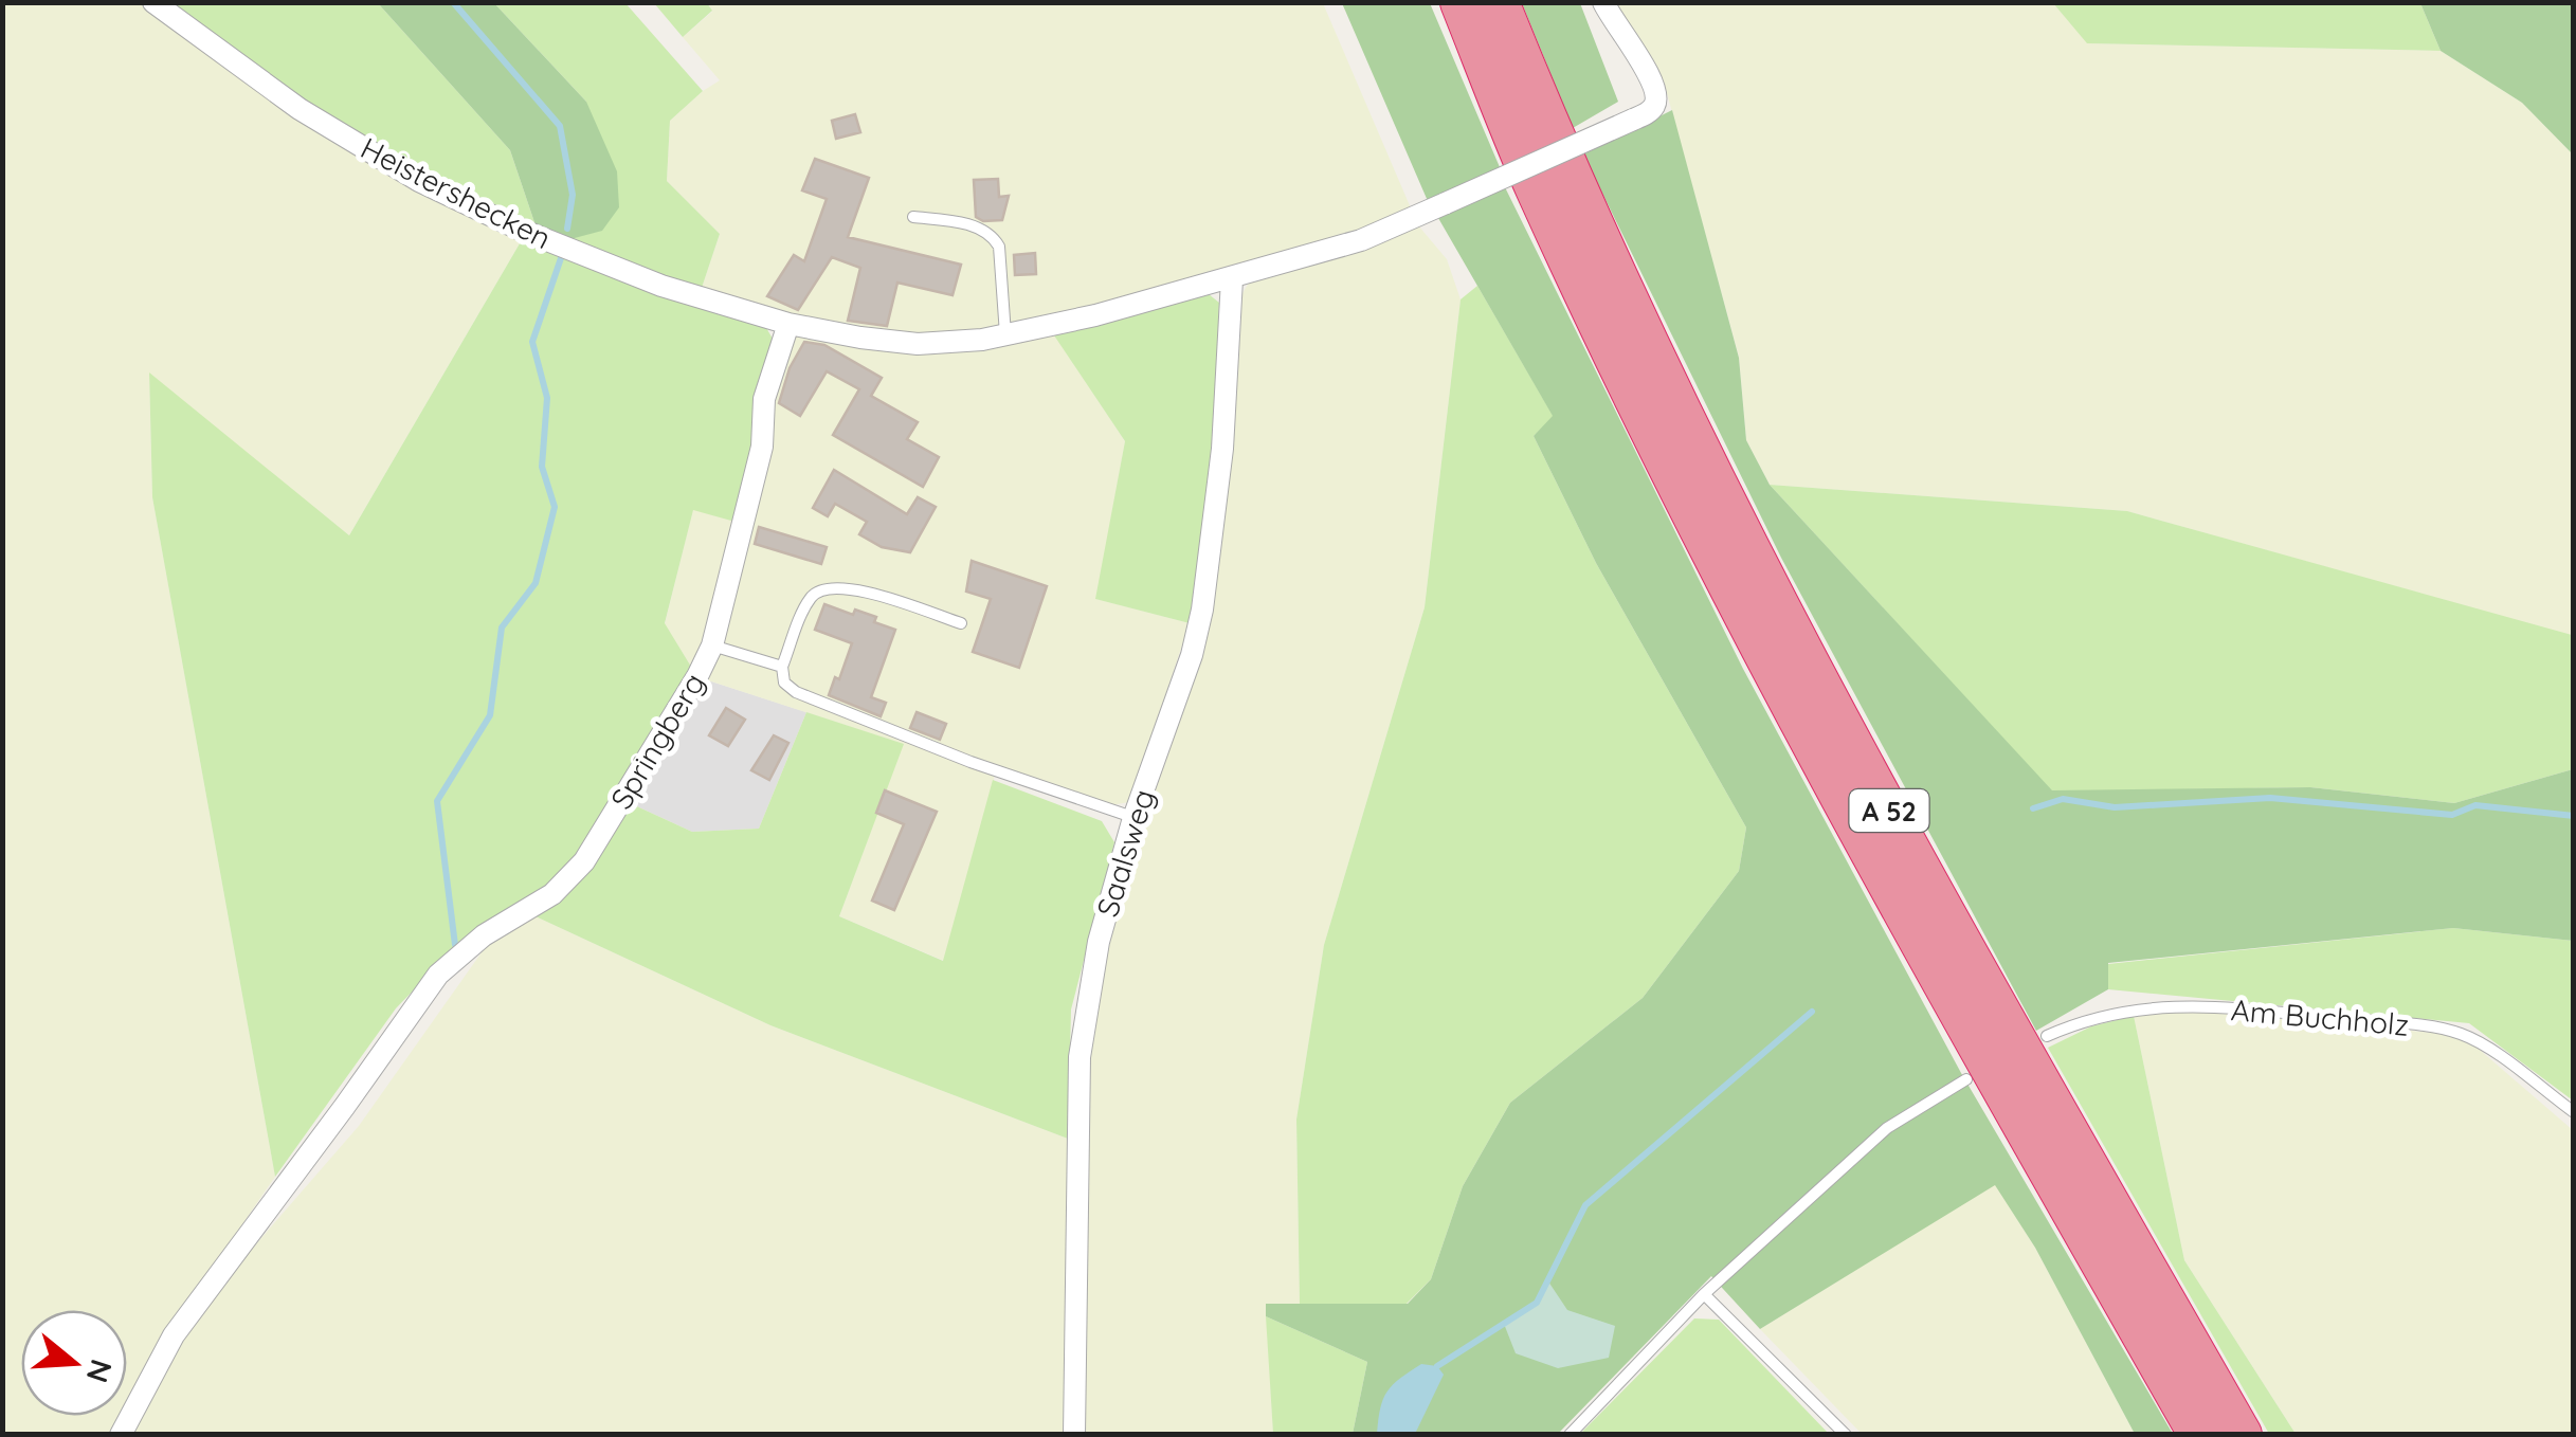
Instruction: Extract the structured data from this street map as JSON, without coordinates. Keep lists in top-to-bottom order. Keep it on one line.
{"streets":{"highway":["A 52"],"street":["Heistershecken","Springberg","Saalsweg"],"lane":["Am Buchholz"]},"crossings":[["Heistershecken","Springberg"]],"north":"right"}
